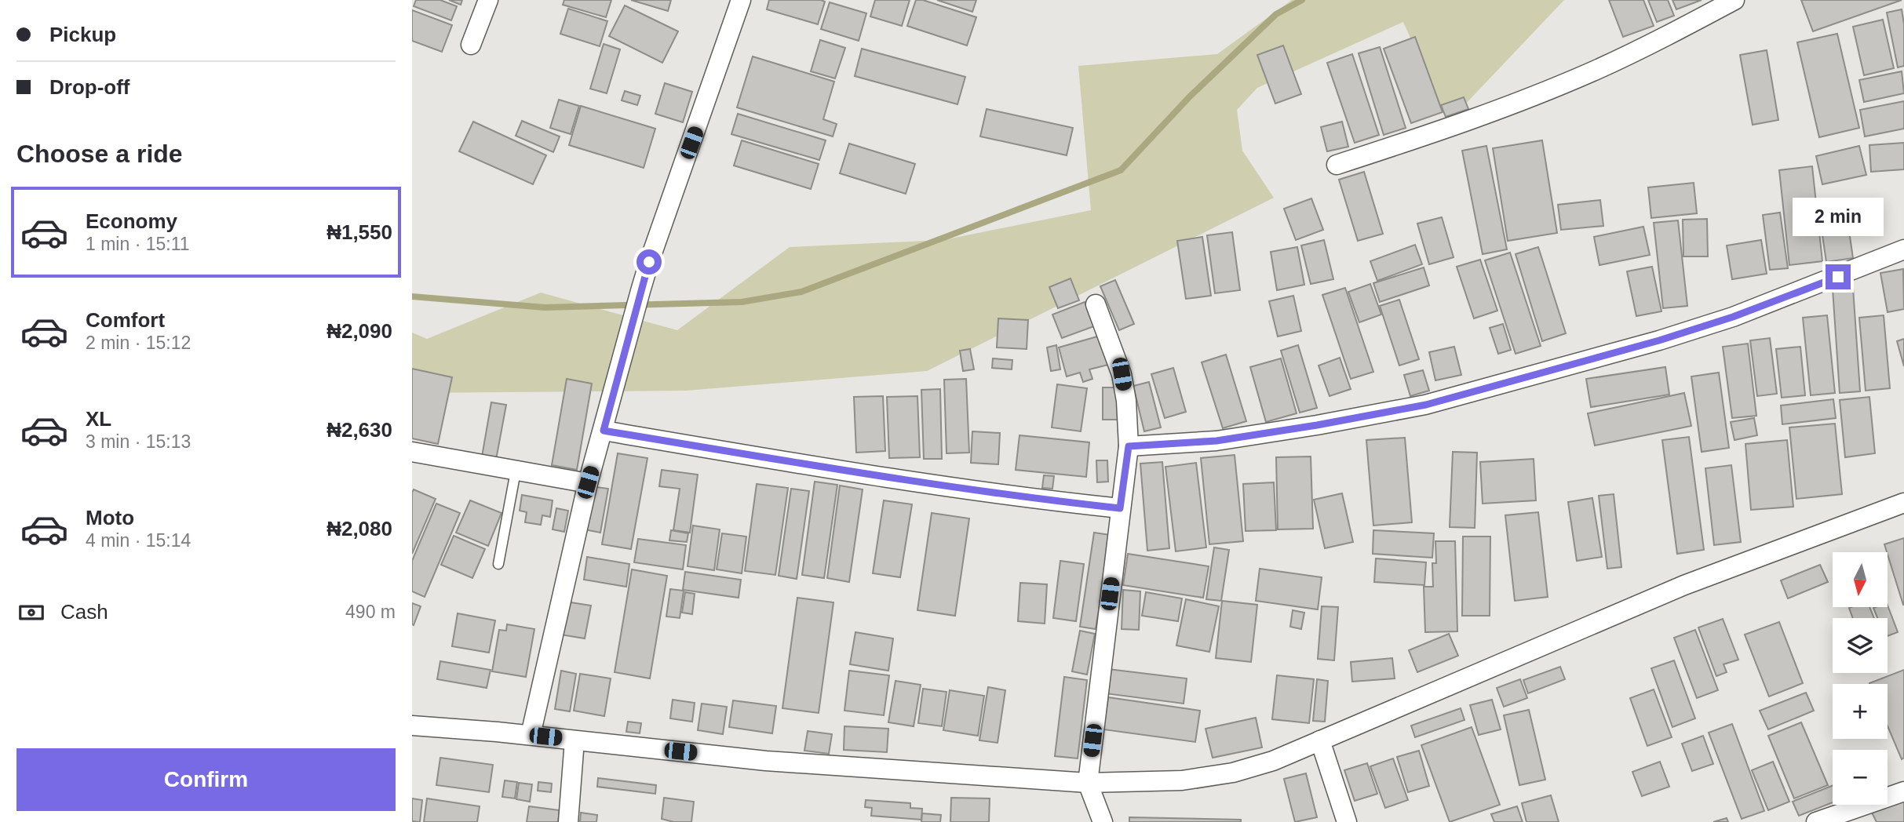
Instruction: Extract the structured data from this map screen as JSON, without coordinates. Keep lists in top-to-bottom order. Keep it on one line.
{"north":"bottom","page":{"banner":["Pickup","Drop-off"],"heading":"Choose a ride","list":[{"name":"Economy","note":"1 min · 15:11","value":"₦1,550"},{"name":"Comfort","note":"2 min · 15:12","value":"₦2,090"},{"name":"XL","note":"3 min · 15:13","value":"₦2,630"},{"name":"Moto","note":"4 min · 15:14","value":"₦2,080"}],"bubble":"2 min","map_buttons":["+","−"],"pay":["Cash","490 m"],"buttons":"Confirm"}}
